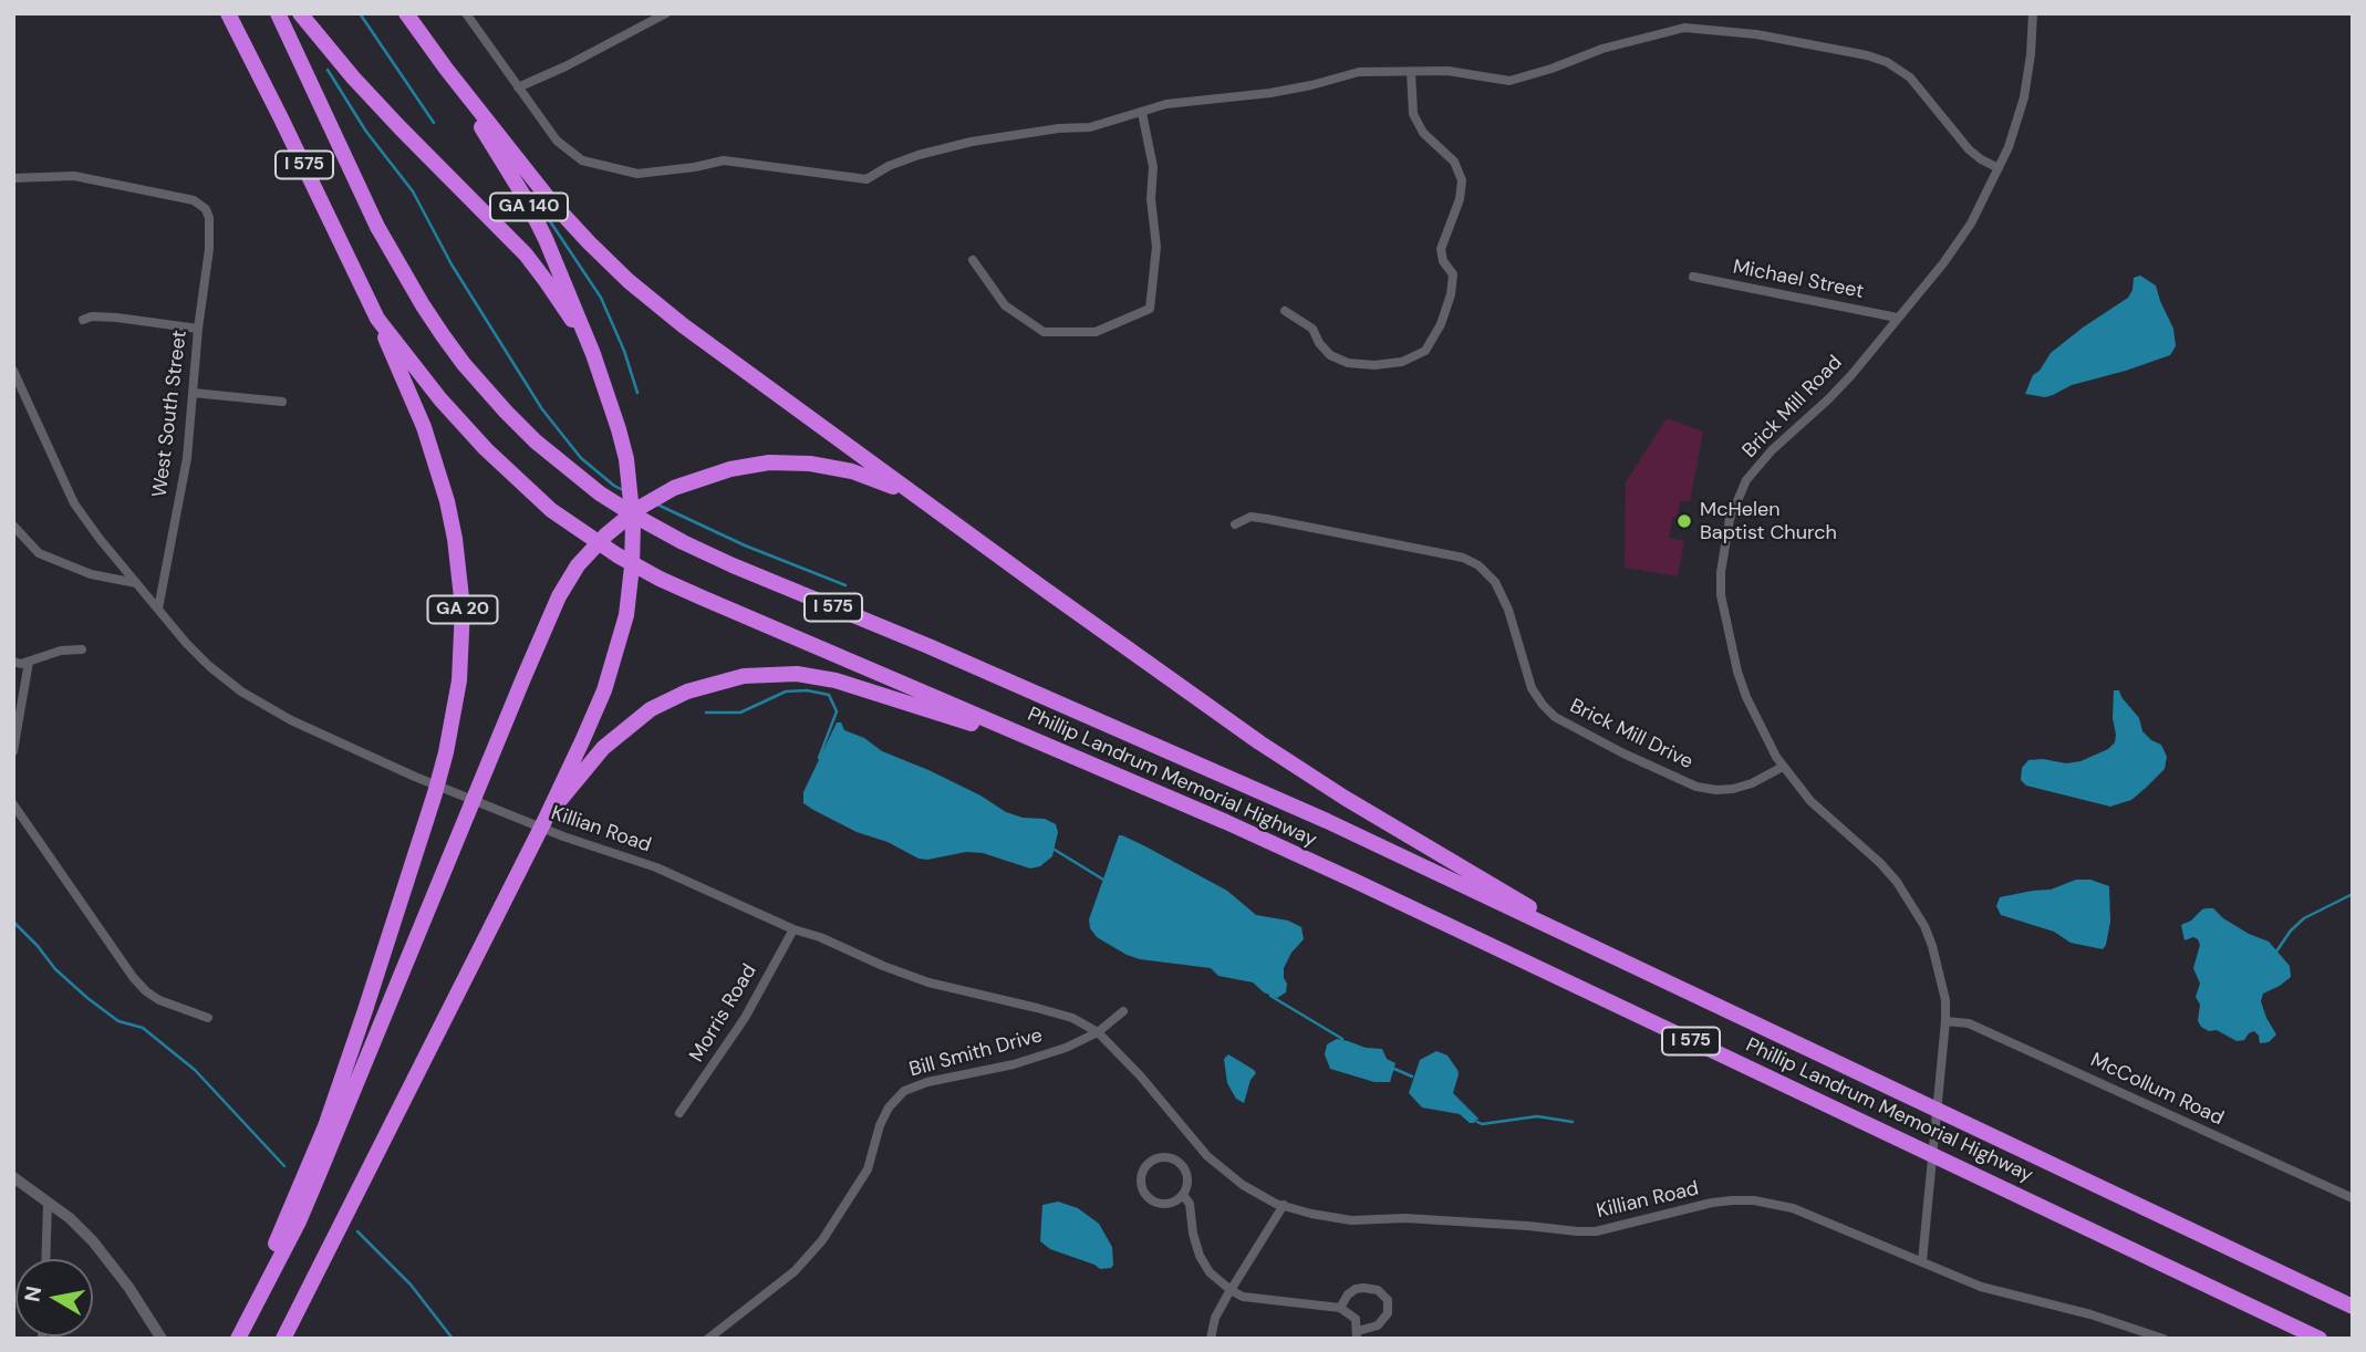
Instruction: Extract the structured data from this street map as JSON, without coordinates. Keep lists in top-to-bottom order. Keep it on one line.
{"streets":{"highway":["I 575","GA 140","GA 20","Phillip Landrum Memorial Highway"],"street":["Michael Street","Brick Mill Road","West South Street","Brick Mill Drive","Killian Road","Morris Road","Bill Smith Drive","McCollum Road"]},"crossings":[["Michael Street","Brick Mill Road"],["Brick Mill Road","Brick Mill Drive"],["Brick Mill Road","Killian Road"],["Brick Mill Road","McCollum Road"],["West South Street","Killian Road"],["GA 20","Phillip Landrum Memorial Highway"],["Killian Road","Morris Road"],["Killian Road","Bill Smith Drive"]],"places":["McHelen Baptist Church"],"north":"left"}
